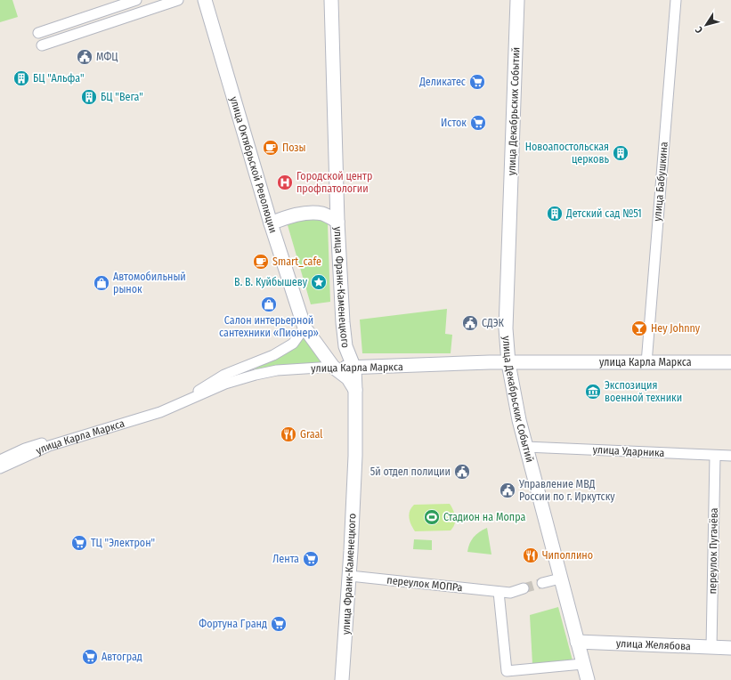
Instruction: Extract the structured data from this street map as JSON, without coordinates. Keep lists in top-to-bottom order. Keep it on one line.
{"streets":{"main road":["улица Декабрьских Событий","улица Октябрьской Революции","улица Франк-Каменецкого","улица Карла Маркса","улица Желябова"],"street":["улица Бабушкина","улица Ударника","переулок Пугачёва","переулок МОПРа"]},"crossings":[["улица Декабрьских Событий","улица Карла Маркса"],["улица Декабрьских Событий","улица Ударника"],["улица Декабрьских Событий","улица Желябова"],["улица Октябрьской Революции","улица Франк-Каменецкого"],["улица Октябрьской Революции","улица Карла Маркса"],["улица Бабушкина","улица Карла Маркса"],["улица Франк-Каменецкого","улица Карла Маркса"],["улица Франк-Каменецкого","переулок МОПРа"],["улица Ударника","переулок Пугачёва"],["переулок Пугачёва","улица Желябова"]],"places":{"public building":["МФЦ","СДЭК","5й отдел полиции","Управление МВД России по г. Иркутску"],"building":["БЦ \"Альфа\"","БЦ \"Вега\"","Новоапостольская церковь","Детский сад №51"],"supermarket":["Деликатес","Исток","ТЦ \"Электрон\"","Лента","Фортуна Гранд","Автоград"],"cafe":["Позы","Smart_cafe"],"hospital":["Городской центр профпатологии"],"place":["В. В. Куйбышеву"],"shop":["Автомобильный рынок","Салон интерьерной сантехники «Пионер»"],"bar":["Hey Johnny"],"museum":["Экспозиция военной техники"],"restaurant":["Graal","Чиполлино"],"sports":["Стадион на Мопра"]},"north":"bottom left"}
